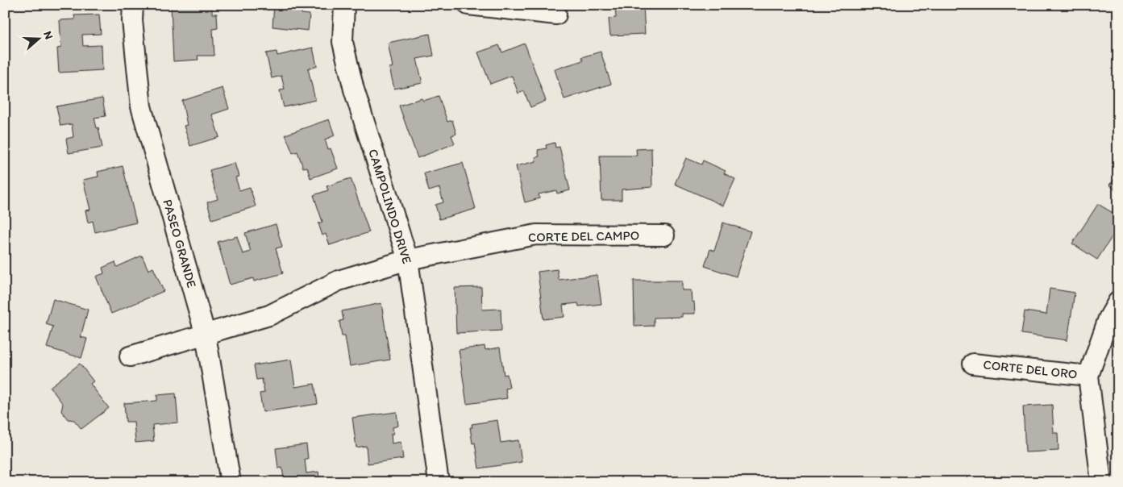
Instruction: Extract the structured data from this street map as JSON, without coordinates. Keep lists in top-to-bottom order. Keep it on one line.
{"streets":{"street":["CAMPOLINDO DRIVE","CORTE DEL CAMPO","PASEO GRANDE","CORTE DEL ORO"]},"crossings":[["CAMPOLINDO DRIVE","CORTE DEL CAMPO"],["CORTE DEL CAMPO","PASEO GRANDE"]],"north":"right"}
